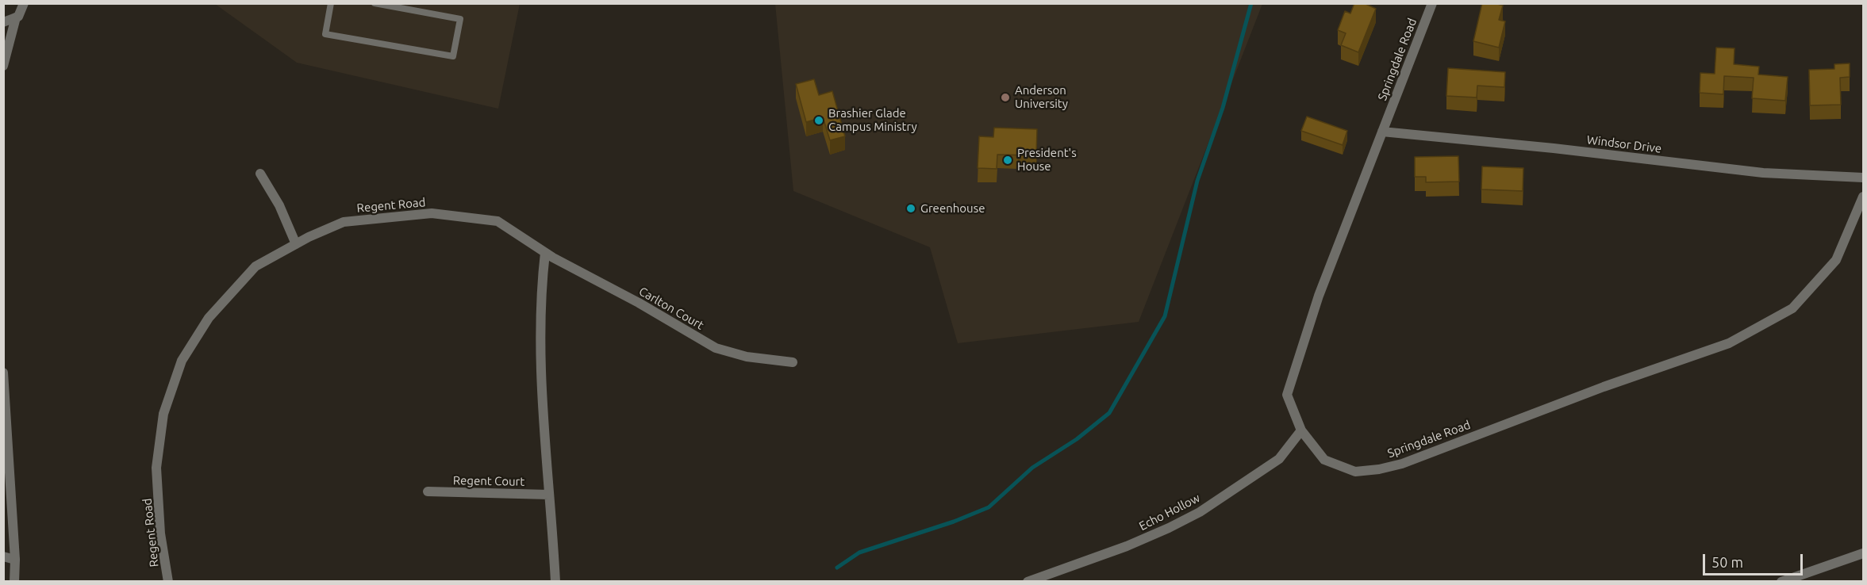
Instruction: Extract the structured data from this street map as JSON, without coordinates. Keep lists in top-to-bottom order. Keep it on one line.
{"streets":{"street":["Springdale Road","Windsor Drive","Regent Road","Carlton Court","Regent Court","Echo Hollow"]},"crossings":[["Springdale Road","Windsor Drive"],["Springdale Road","Echo Hollow"],["Regent Road","Carlton Court"]],"places":["Anderson University","Brashier Glade Campus Ministry","President's House","Greenhouse"],"scale_bar":"50 m"}
